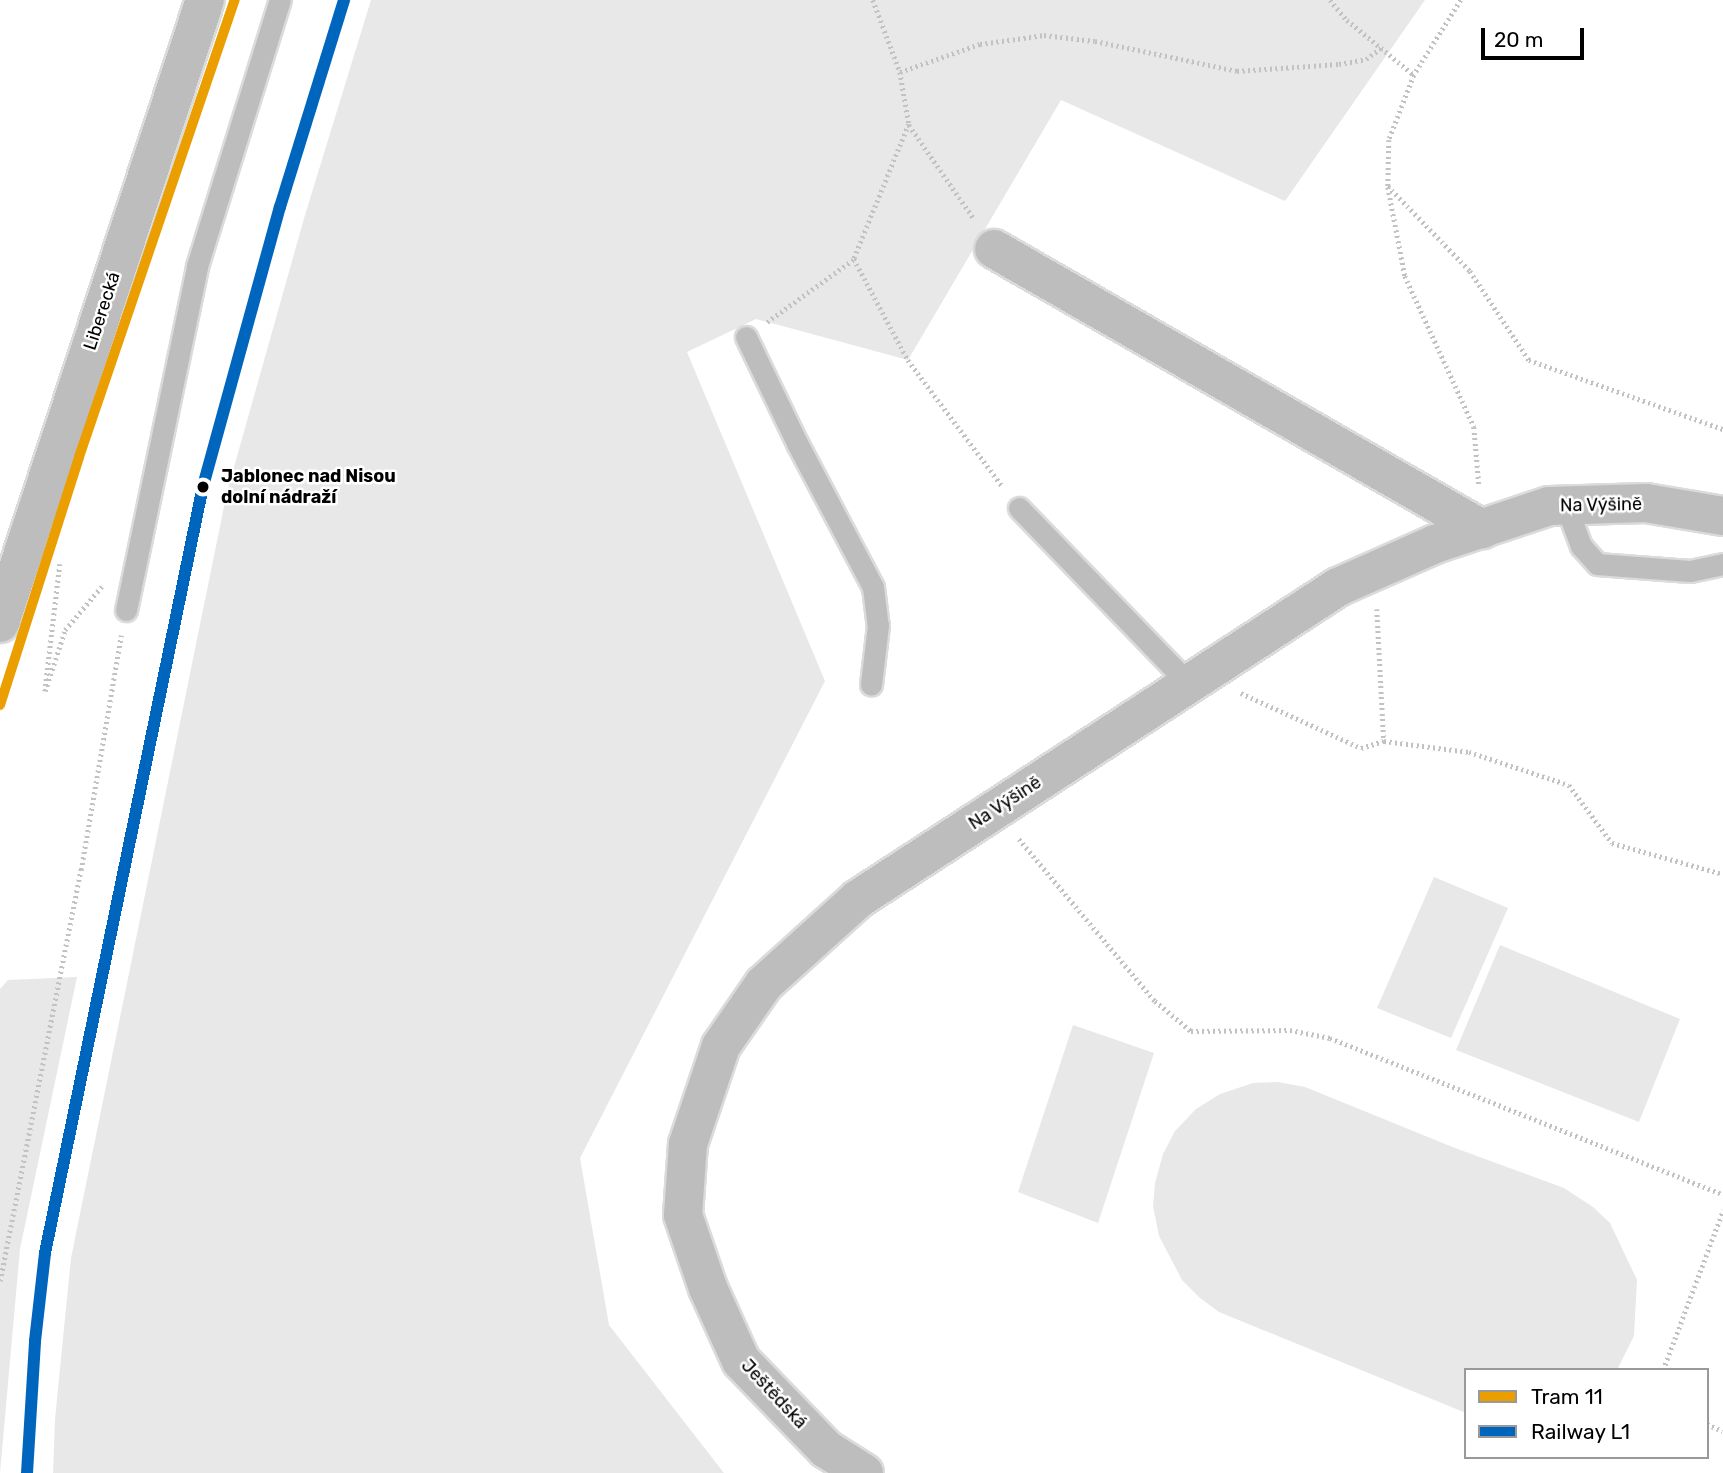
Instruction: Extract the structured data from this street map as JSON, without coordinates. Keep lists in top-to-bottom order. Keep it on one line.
{"streets":{"street":["Liberecká","Na Výšině","Ještědská"]},"crossings":[["Na Výšině","Ještědská"]],"places":["Jablonec nad Nisou dolní nádraží"],"lines":["tram line 11","rail line L1"],"legend":["Tram 11","Railway L1"],"scale_bar":"20 m"}
